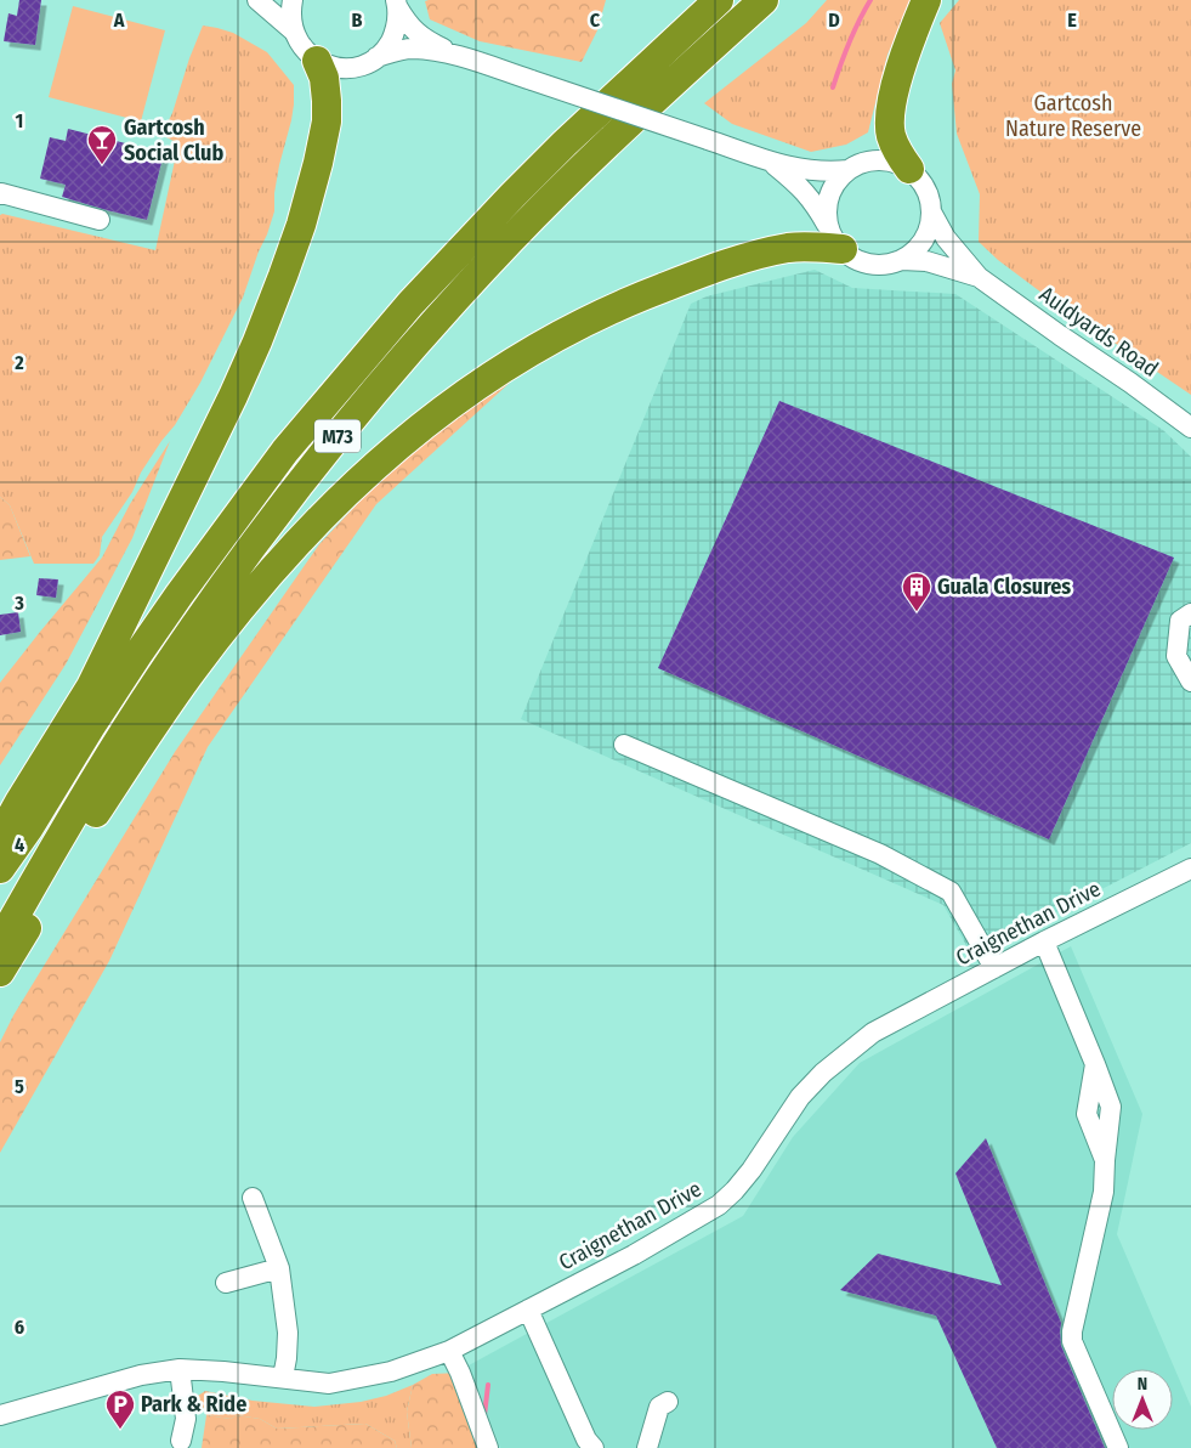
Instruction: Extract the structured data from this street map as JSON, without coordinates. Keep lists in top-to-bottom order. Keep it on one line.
{"streets":{"highway":["M73"],"street":["Auldyards Road","Craignethan Drive"]},"parks":["Gartcosh Nature Reserve"],"places":{"bar":["Gartcosh Social Club"],"building":["Guala Closures"],"parking":["Park & Ride"]},"north":"top","grid":{"columns":["A","B","C","D","E"],"rows":["1","2","3","4","5","6"]}}
